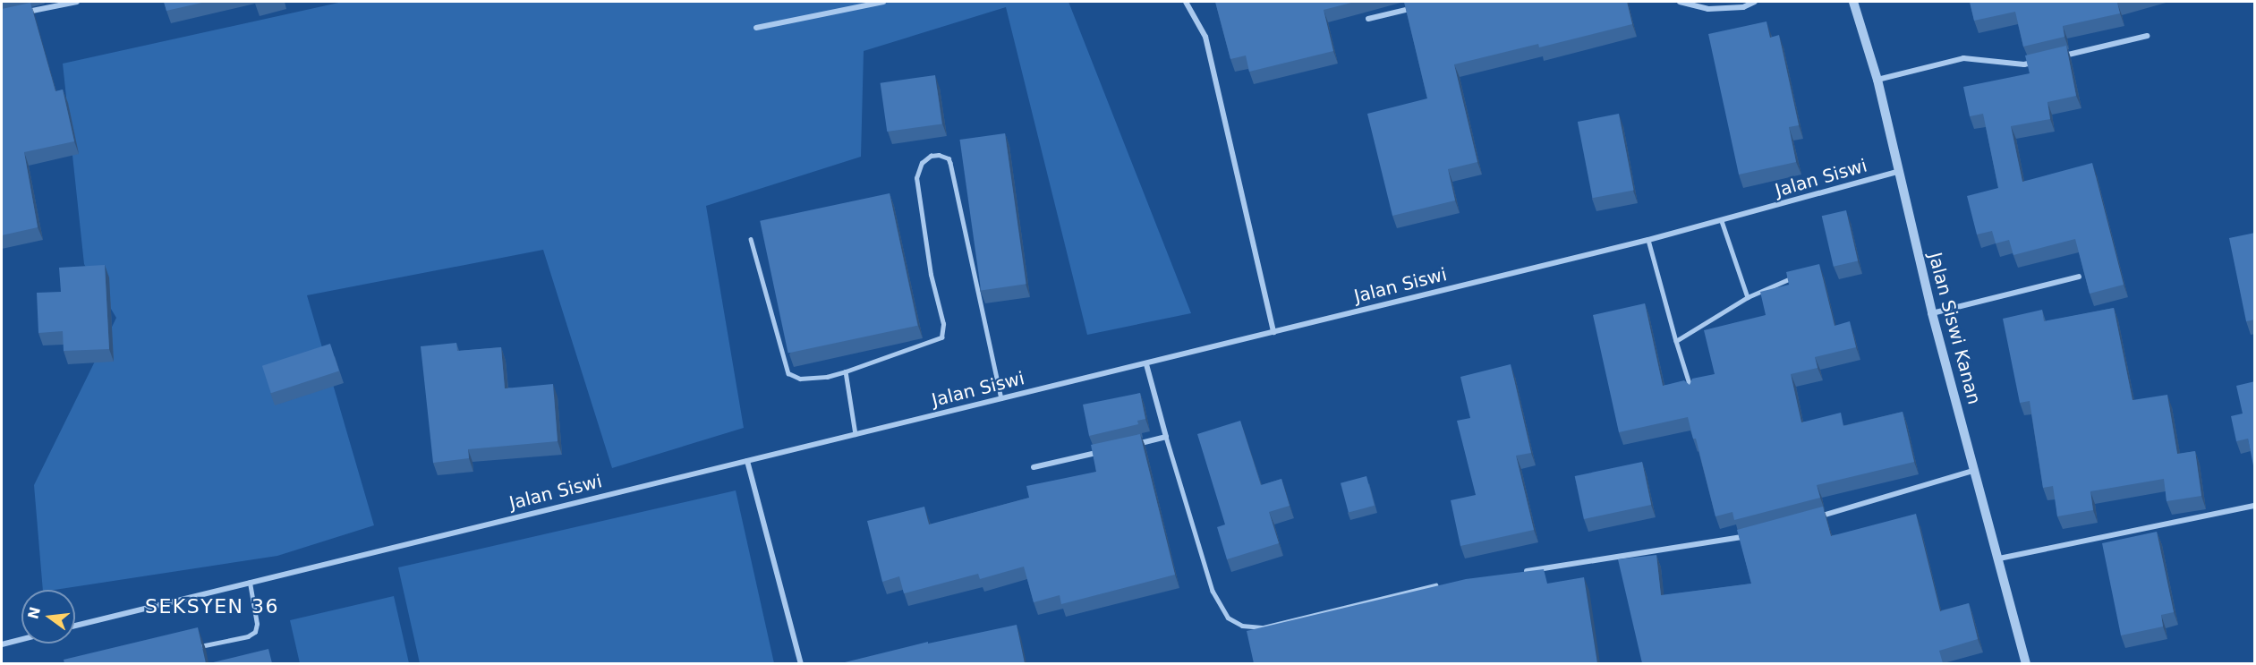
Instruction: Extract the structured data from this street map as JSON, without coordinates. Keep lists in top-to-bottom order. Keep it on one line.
{"streets":{"street":["Jalan Siswi","Jalan Siswi Kanan"]},"crossings":[["Jalan Siswi","Jalan Siswi Kanan"]],"districts":["SEKSYEN 36"],"north":"left"}
